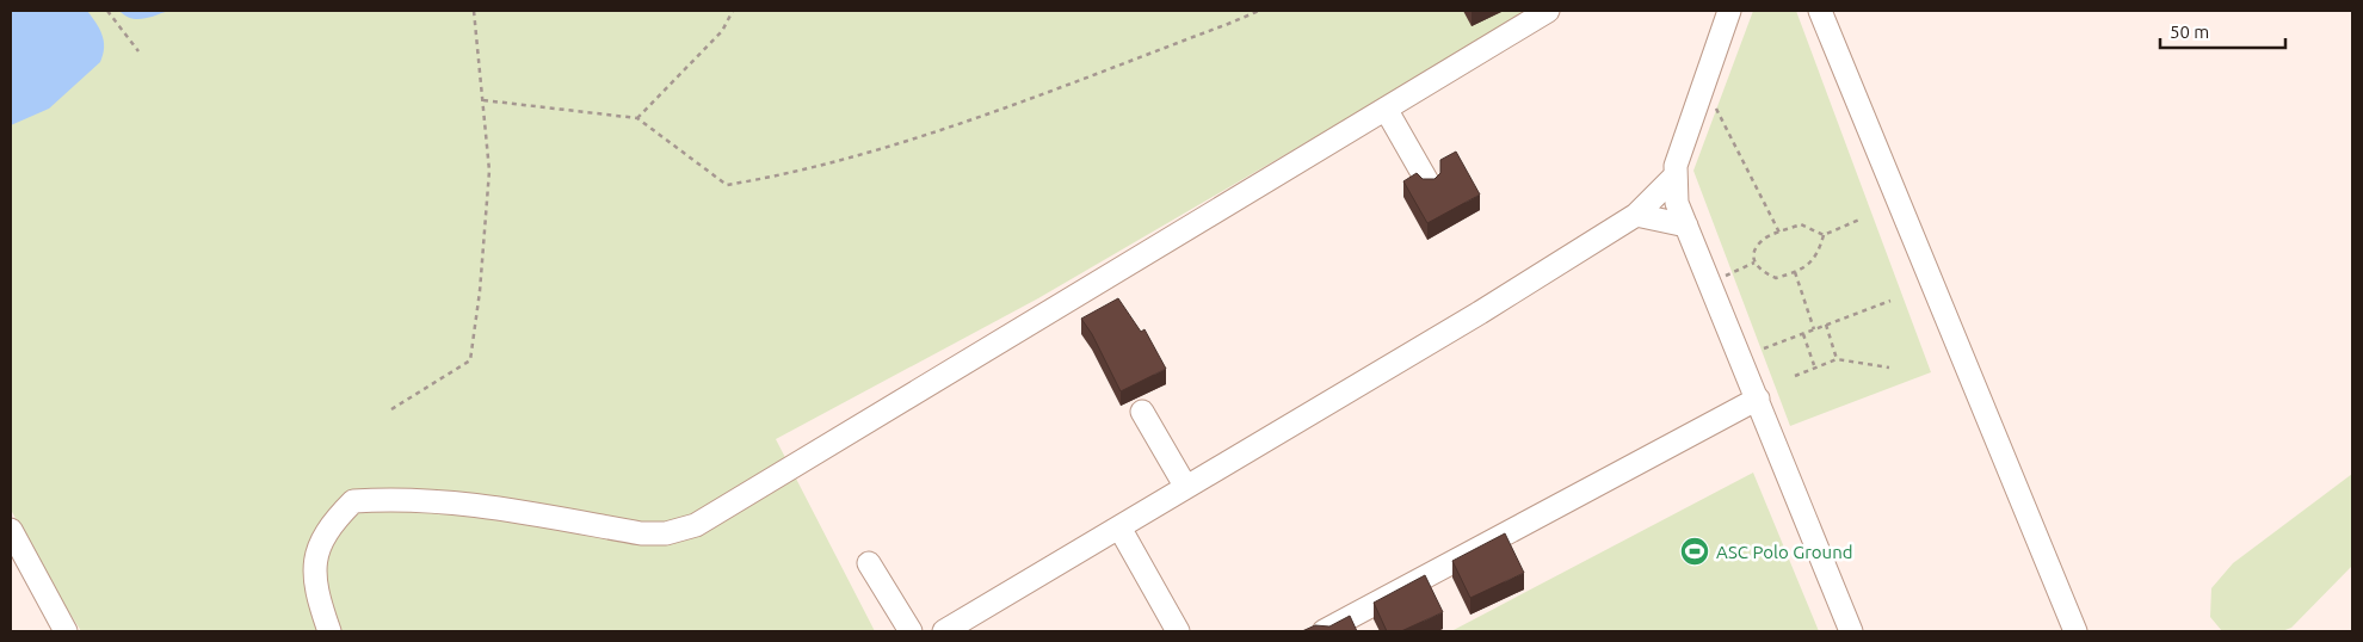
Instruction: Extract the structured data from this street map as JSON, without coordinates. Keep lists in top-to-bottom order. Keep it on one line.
{"places":{"sports":["ASC Polo Ground"]},"scale_bar":"50 m"}
